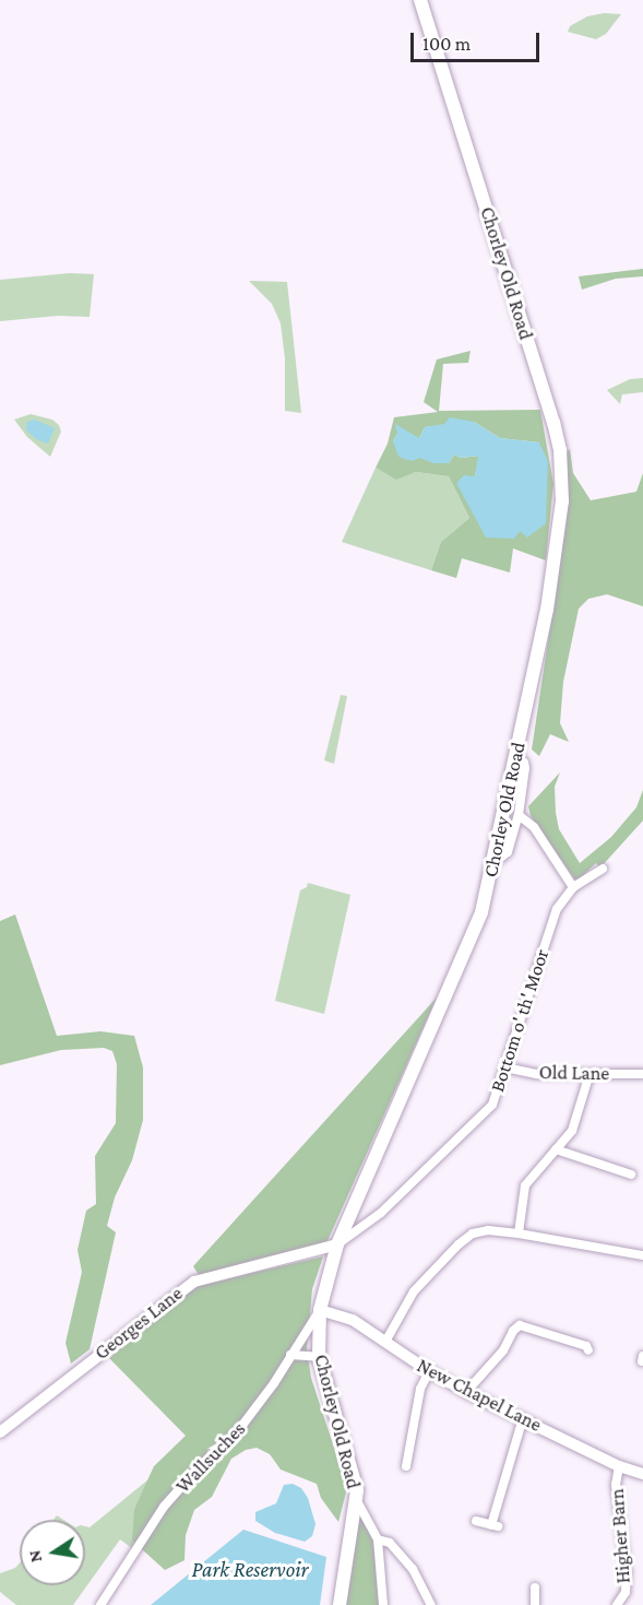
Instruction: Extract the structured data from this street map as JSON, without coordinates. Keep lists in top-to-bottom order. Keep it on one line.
{"streets":{"main road":["Chorley Old Road"],"street":["Bottom o' th' Moor","Old Lane","Georges Lane","New Chapel Lane","Wallsuches","Higher Barn"]},"crossings":[["Chorley Old Road","Bottom o' th' Moor"],["Chorley Old Road","Georges Lane"],["Chorley Old Road","New Chapel Lane"],["Chorley Old Road","Wallsuches"],["Bottom o' th' Moor","Old Lane"],["Bottom o' th' Moor","Georges Lane"],["New Chapel Lane","Wallsuches"],["New Chapel Lane","Higher Barn"]],"water":["Park Reservoir"],"scale_bar":"100 m","north":"left"}
